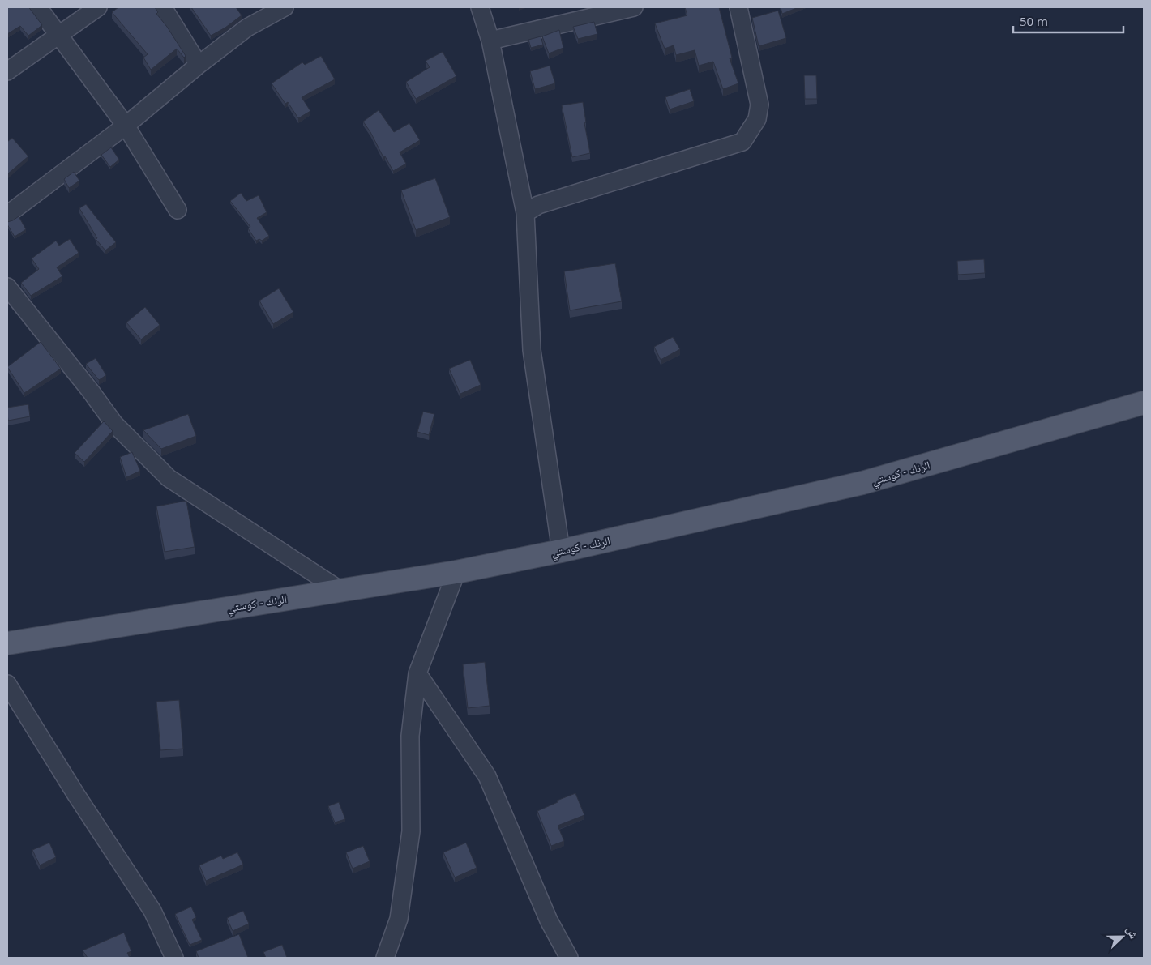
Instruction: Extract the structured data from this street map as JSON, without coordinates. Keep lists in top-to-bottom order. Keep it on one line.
{"streets":{"main road":["الرنك - كوستي"]},"scale_bar":"50 m","north":"right"}
